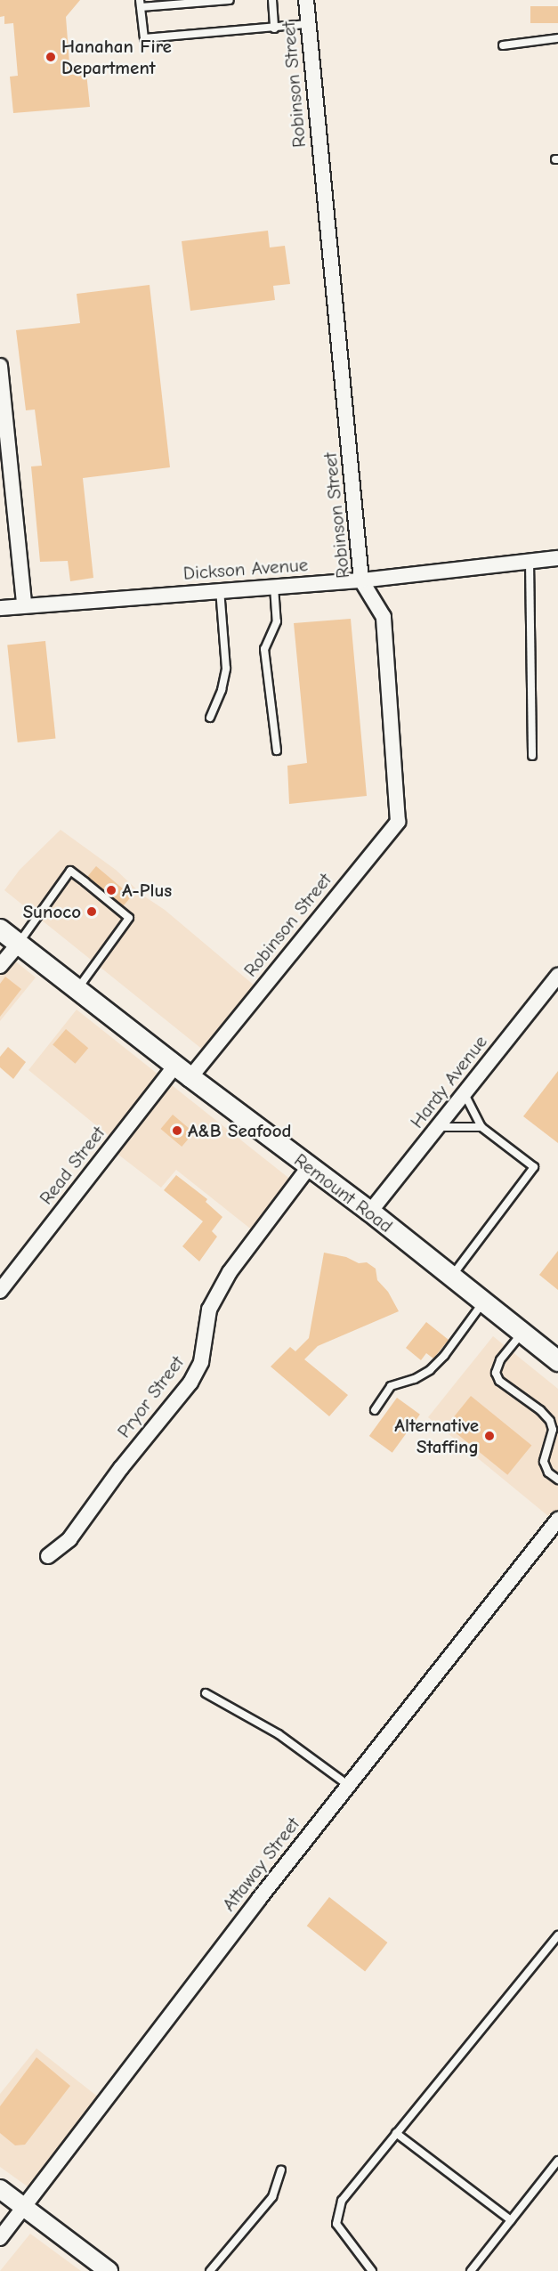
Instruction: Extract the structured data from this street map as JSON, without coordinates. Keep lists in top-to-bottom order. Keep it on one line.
{"streets":{"main road":["Remount Road"],"street":["Robinson Street","Dickson Avenue","Hardy Avenue","Read Street","Pryor Street","Attaway Street"]},"crossings":[["Robinson Street","Dickson Avenue"],["Robinson Street","Read Street"],["Robinson Street","Remount Road"],["Hardy Avenue","Remount Road"],["Read Street","Remount Road"],["Remount Road","Pryor Street"]],"places":["Hanahan Fire Department","A-Plus","Sunoco","A&B Seafood","Alternative Staffing"]}
